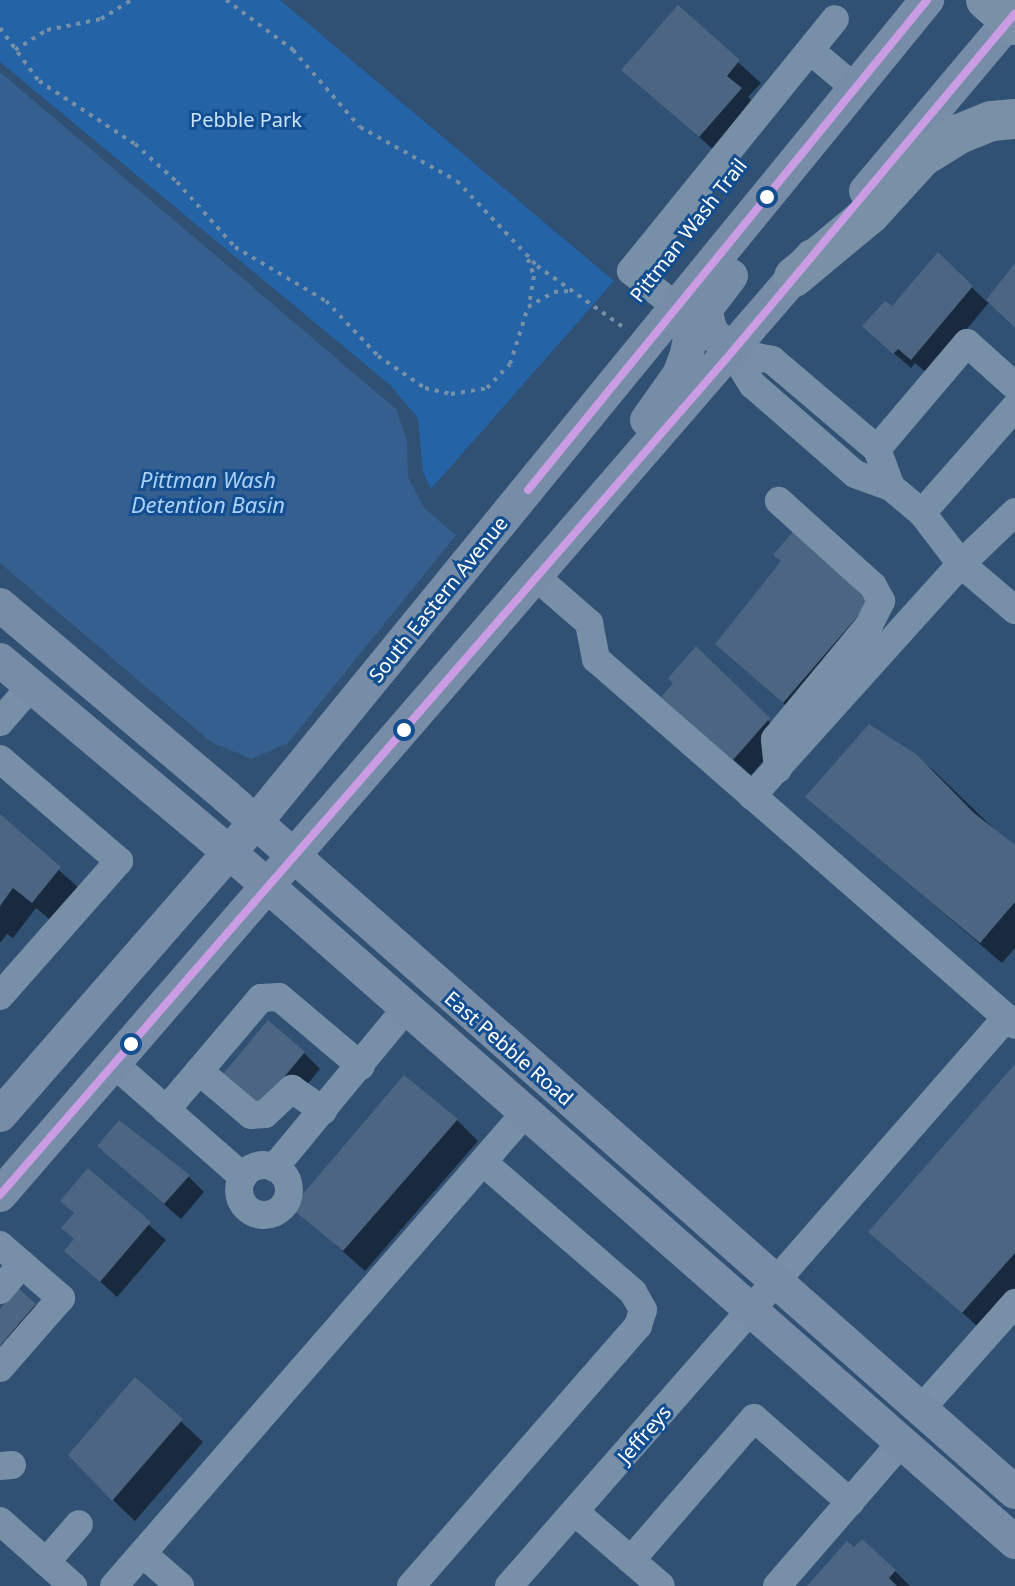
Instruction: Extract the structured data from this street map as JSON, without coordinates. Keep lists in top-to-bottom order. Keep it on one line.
{"streets":{"main road":["South Eastern Avenue","East Pebble Road"],"street":["Jeffreys"],"path":["Pittman Wash Trail"]},"crossings":[["South Eastern Avenue","East Pebble Road"],["East Pebble Road","Jeffreys"]],"water":["Pittman Wash Detention Basin"],"parks":["Pebble Park"]}
